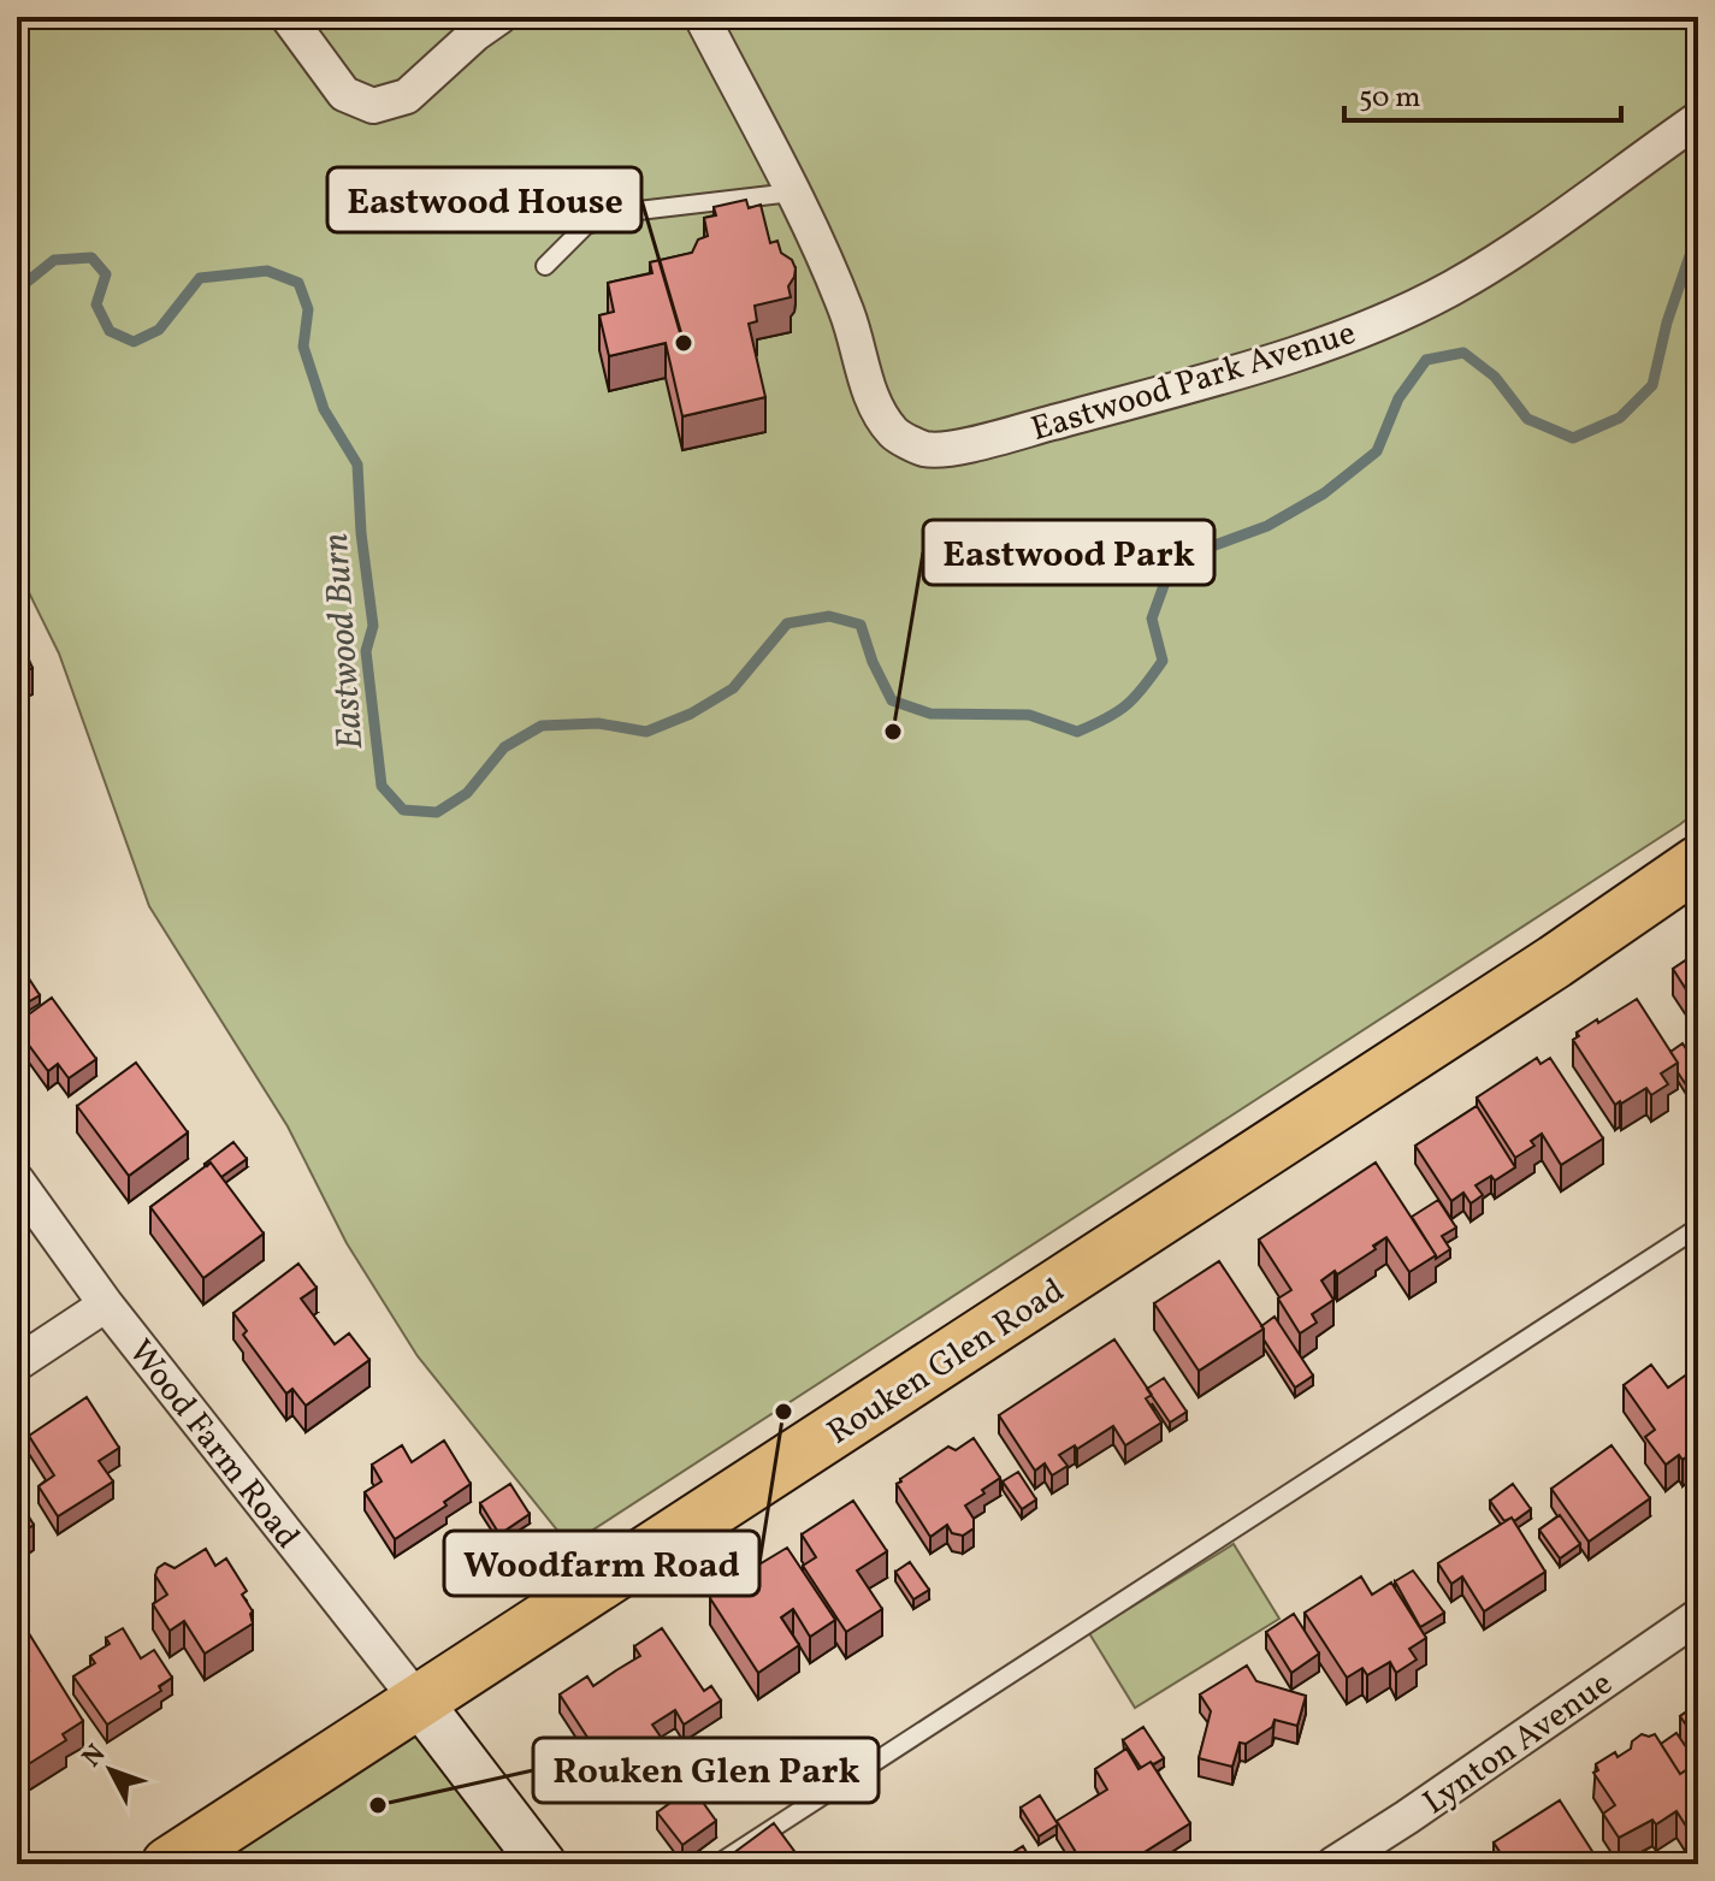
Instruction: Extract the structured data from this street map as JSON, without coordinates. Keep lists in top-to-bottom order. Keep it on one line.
{"streets":{"main road":["Rouken Glen Road"],"street":["Eastwood Park Avenue","Wood Farm Road","Lynton Avenue"]},"crossings":[["Rouken Glen Road","Wood Farm Road"]],"water":["Eastwood Burn"],"places":["Eastwood House","Eastwood Park","Woodfarm Road","Rouken Glen Park"],"scale_bar":"50 m","north":"top left"}
